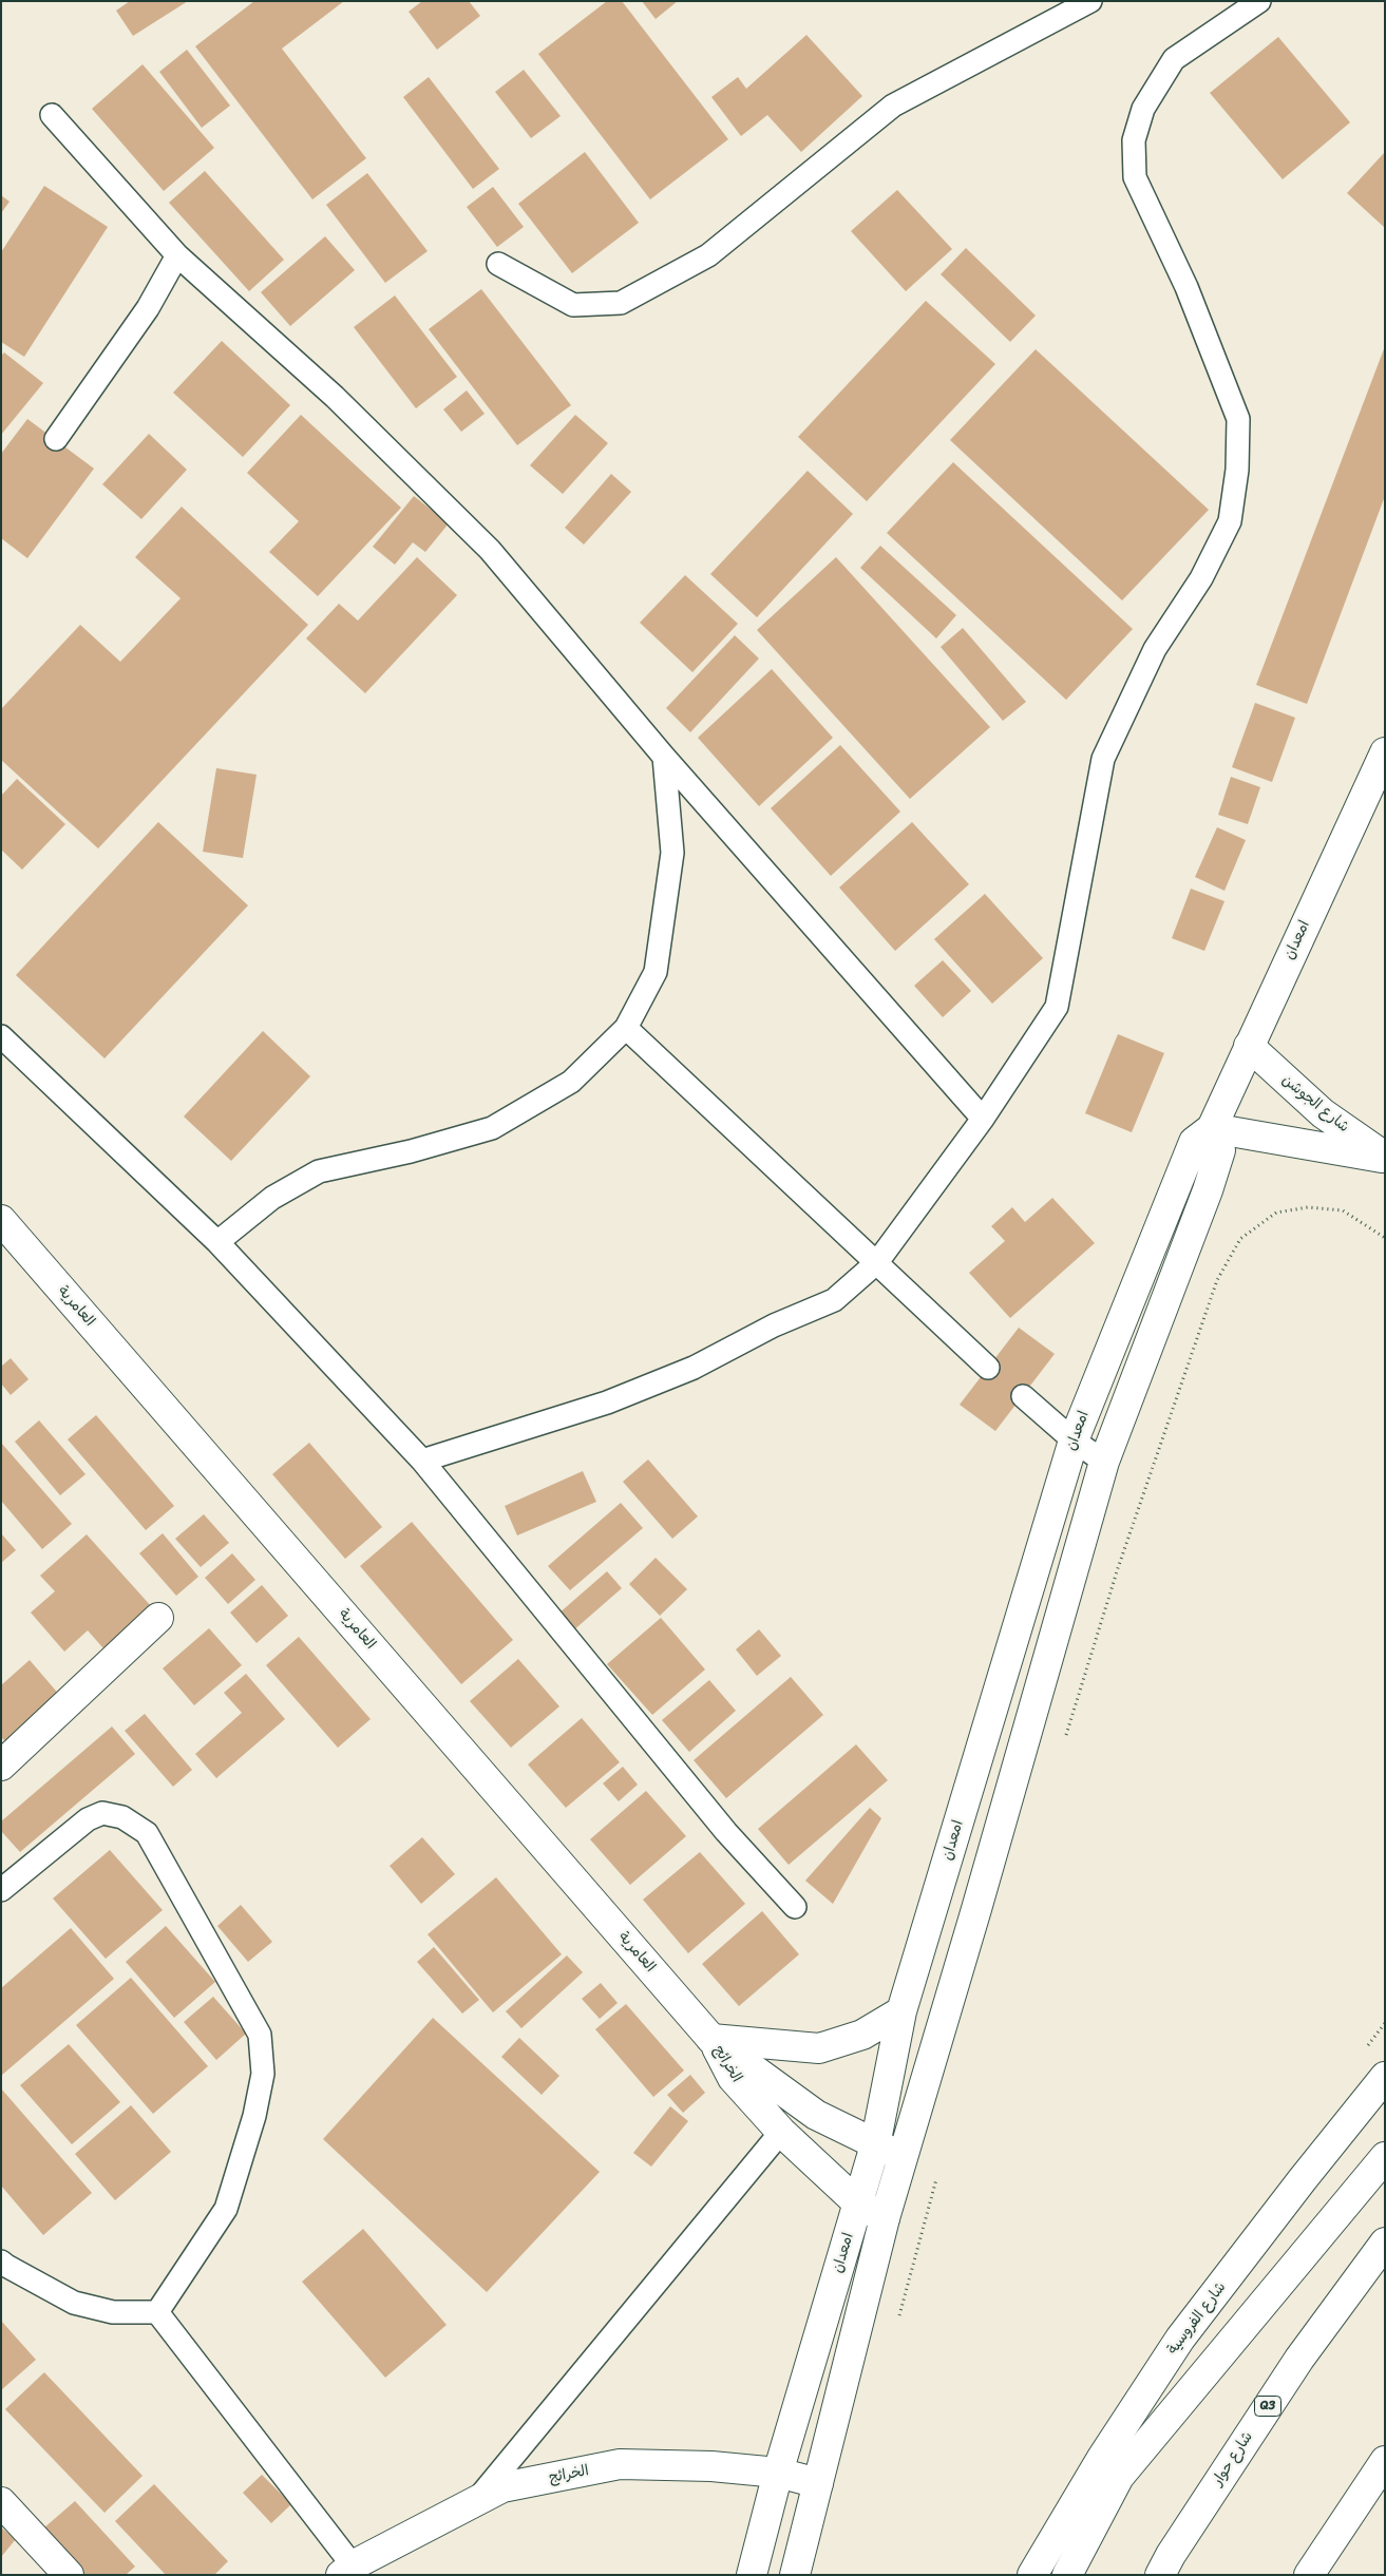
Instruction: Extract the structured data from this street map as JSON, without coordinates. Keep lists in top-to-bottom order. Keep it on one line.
{"streets":{"main road":["امعدان","شارع الجوشن","العامرية","الخرائج","شارع الفروسية","Q3","شارع حوار"]},"crossings":[["امعدان","شارع الجوشن"],["امعدان","الخرائج"],["العامرية","الخرائج"]]}
